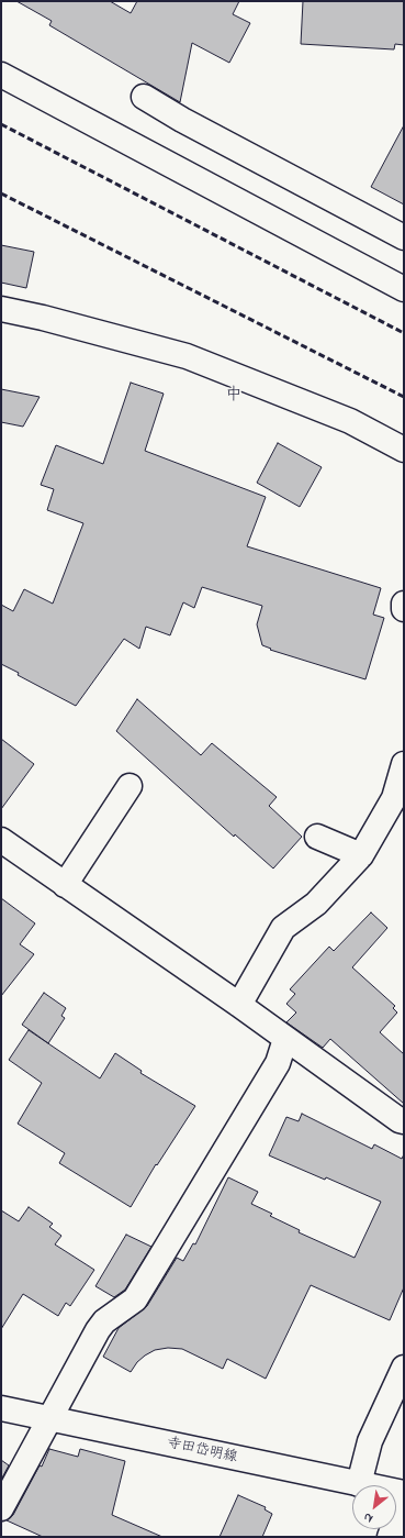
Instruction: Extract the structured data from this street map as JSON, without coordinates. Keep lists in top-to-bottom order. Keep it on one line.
{"streets":{"street":["寺田岱明線"]},"districts":["中"],"north":"bottom left"}
